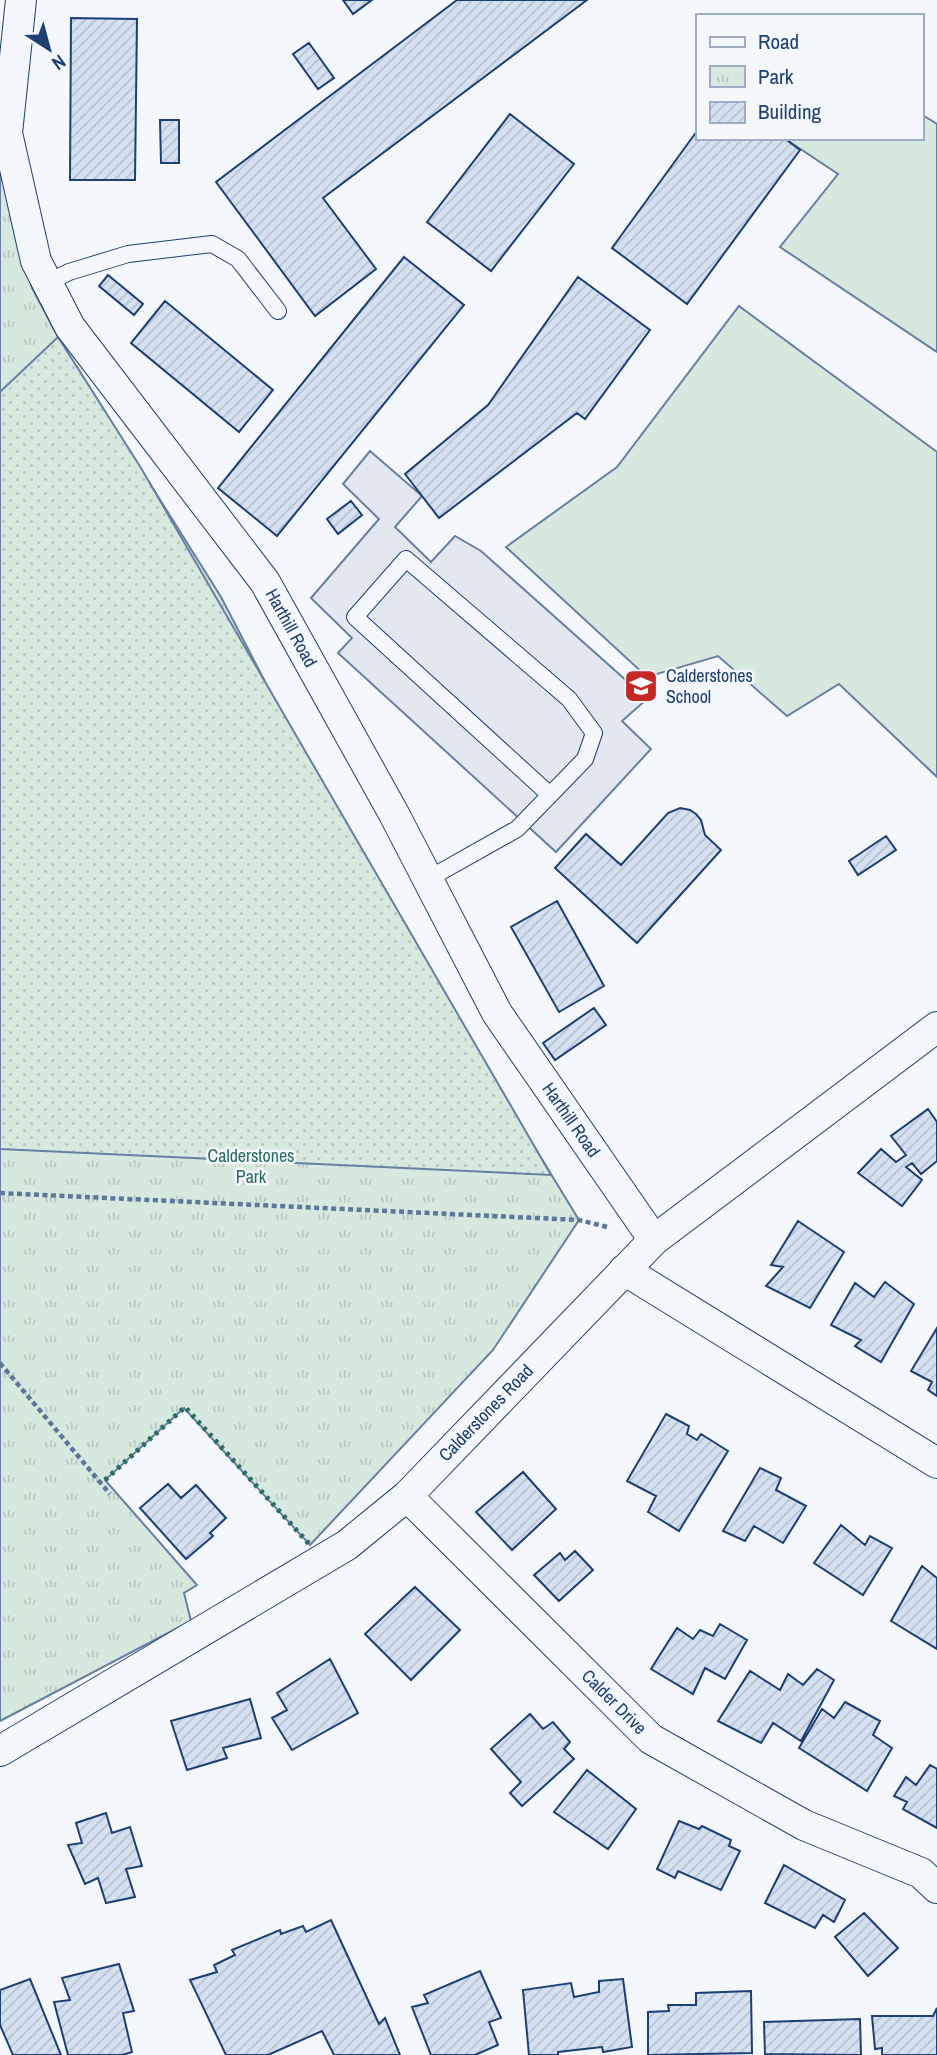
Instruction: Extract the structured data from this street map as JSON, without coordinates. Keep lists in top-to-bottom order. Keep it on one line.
{"streets":{"street":["Harthill Road","Calderstones Road","Calder Drive"]},"crossings":[["Harthill Road","Calderstones Road"],["Calderstones Road","Calder Drive"]],"parks":["Calderstones Park"],"places":{"school or university":["Calderstones School"]},"legend":["Road","Park","Building"],"north":"bottom right"}
